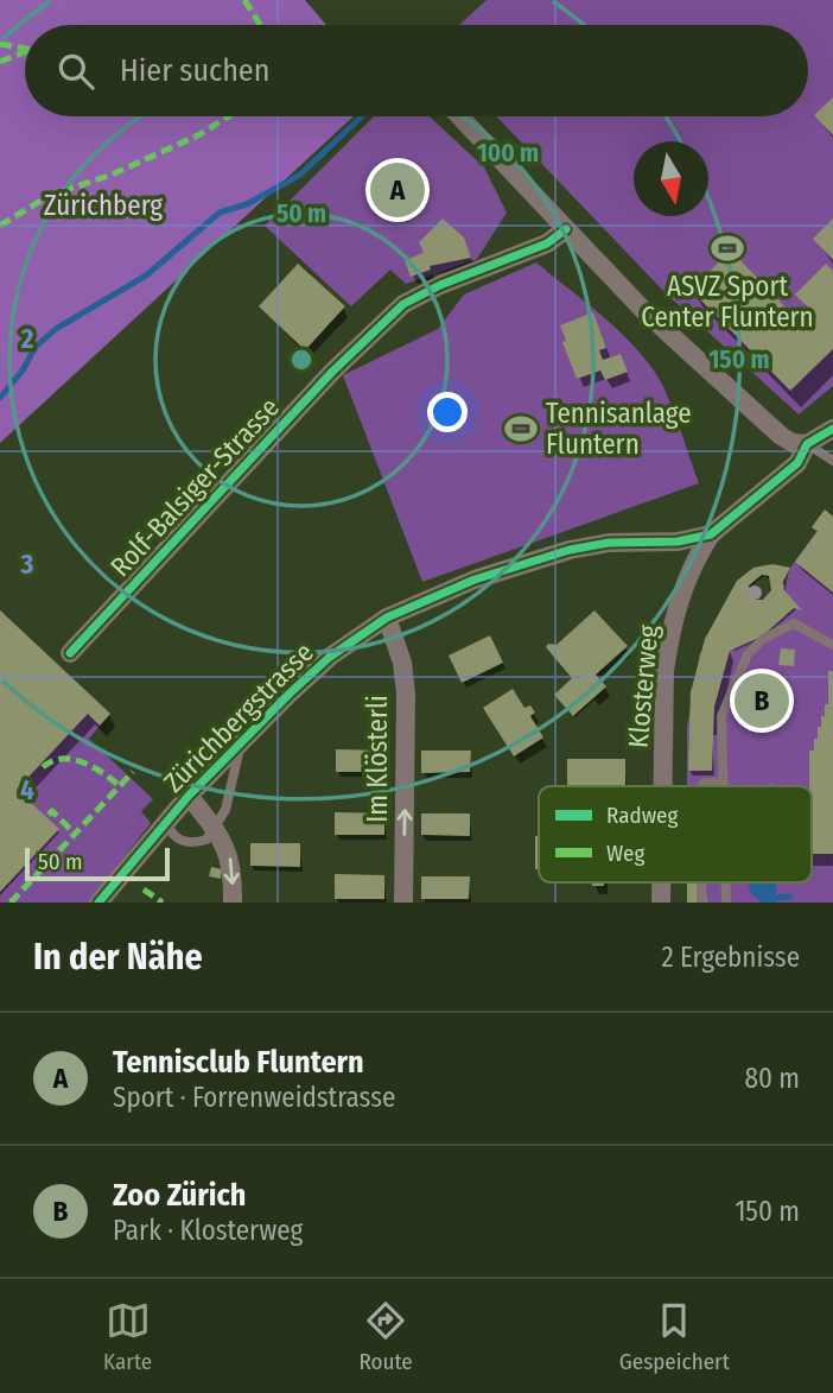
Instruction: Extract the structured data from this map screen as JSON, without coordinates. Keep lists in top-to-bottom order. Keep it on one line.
{"streets":{"street":["Rolf-Balsiger-Strasse","Klosterweg","Zürichbergstrasse","Im Klösterli"]},"crossings":[["Klosterweg","Zürichbergstrasse"],["Zürichbergstrasse","Im Klösterli"]],"one_way":["Im Klösterli"],"parks":["Zürichberg"],"places":{"sports":["ASVZ Sport Center Fluntern","Tennisanlage Fluntern"]},"legend":["Radweg","Weg"],"scale_bar":"50 m","north":"bottom","page":{"search":"Hier suchen","pins":["A","B"],"scale":"50 m","heading":["In der Nähe","2 Ergebnisse"],"list":[{"mark":"A","name":"Tennisclub Fluntern","note":"Sport · Forrenweidstrasse","value":"80 m"},{"mark":"B","name":"Zoo Zürich","note":"Park · Klosterweg","value":"150 m"}],"nav":["Karte","Route","Gespeichert"]},"grid":{"rows":["2","3","4"]},"rings":["100 m","50 m","150 m"]}
